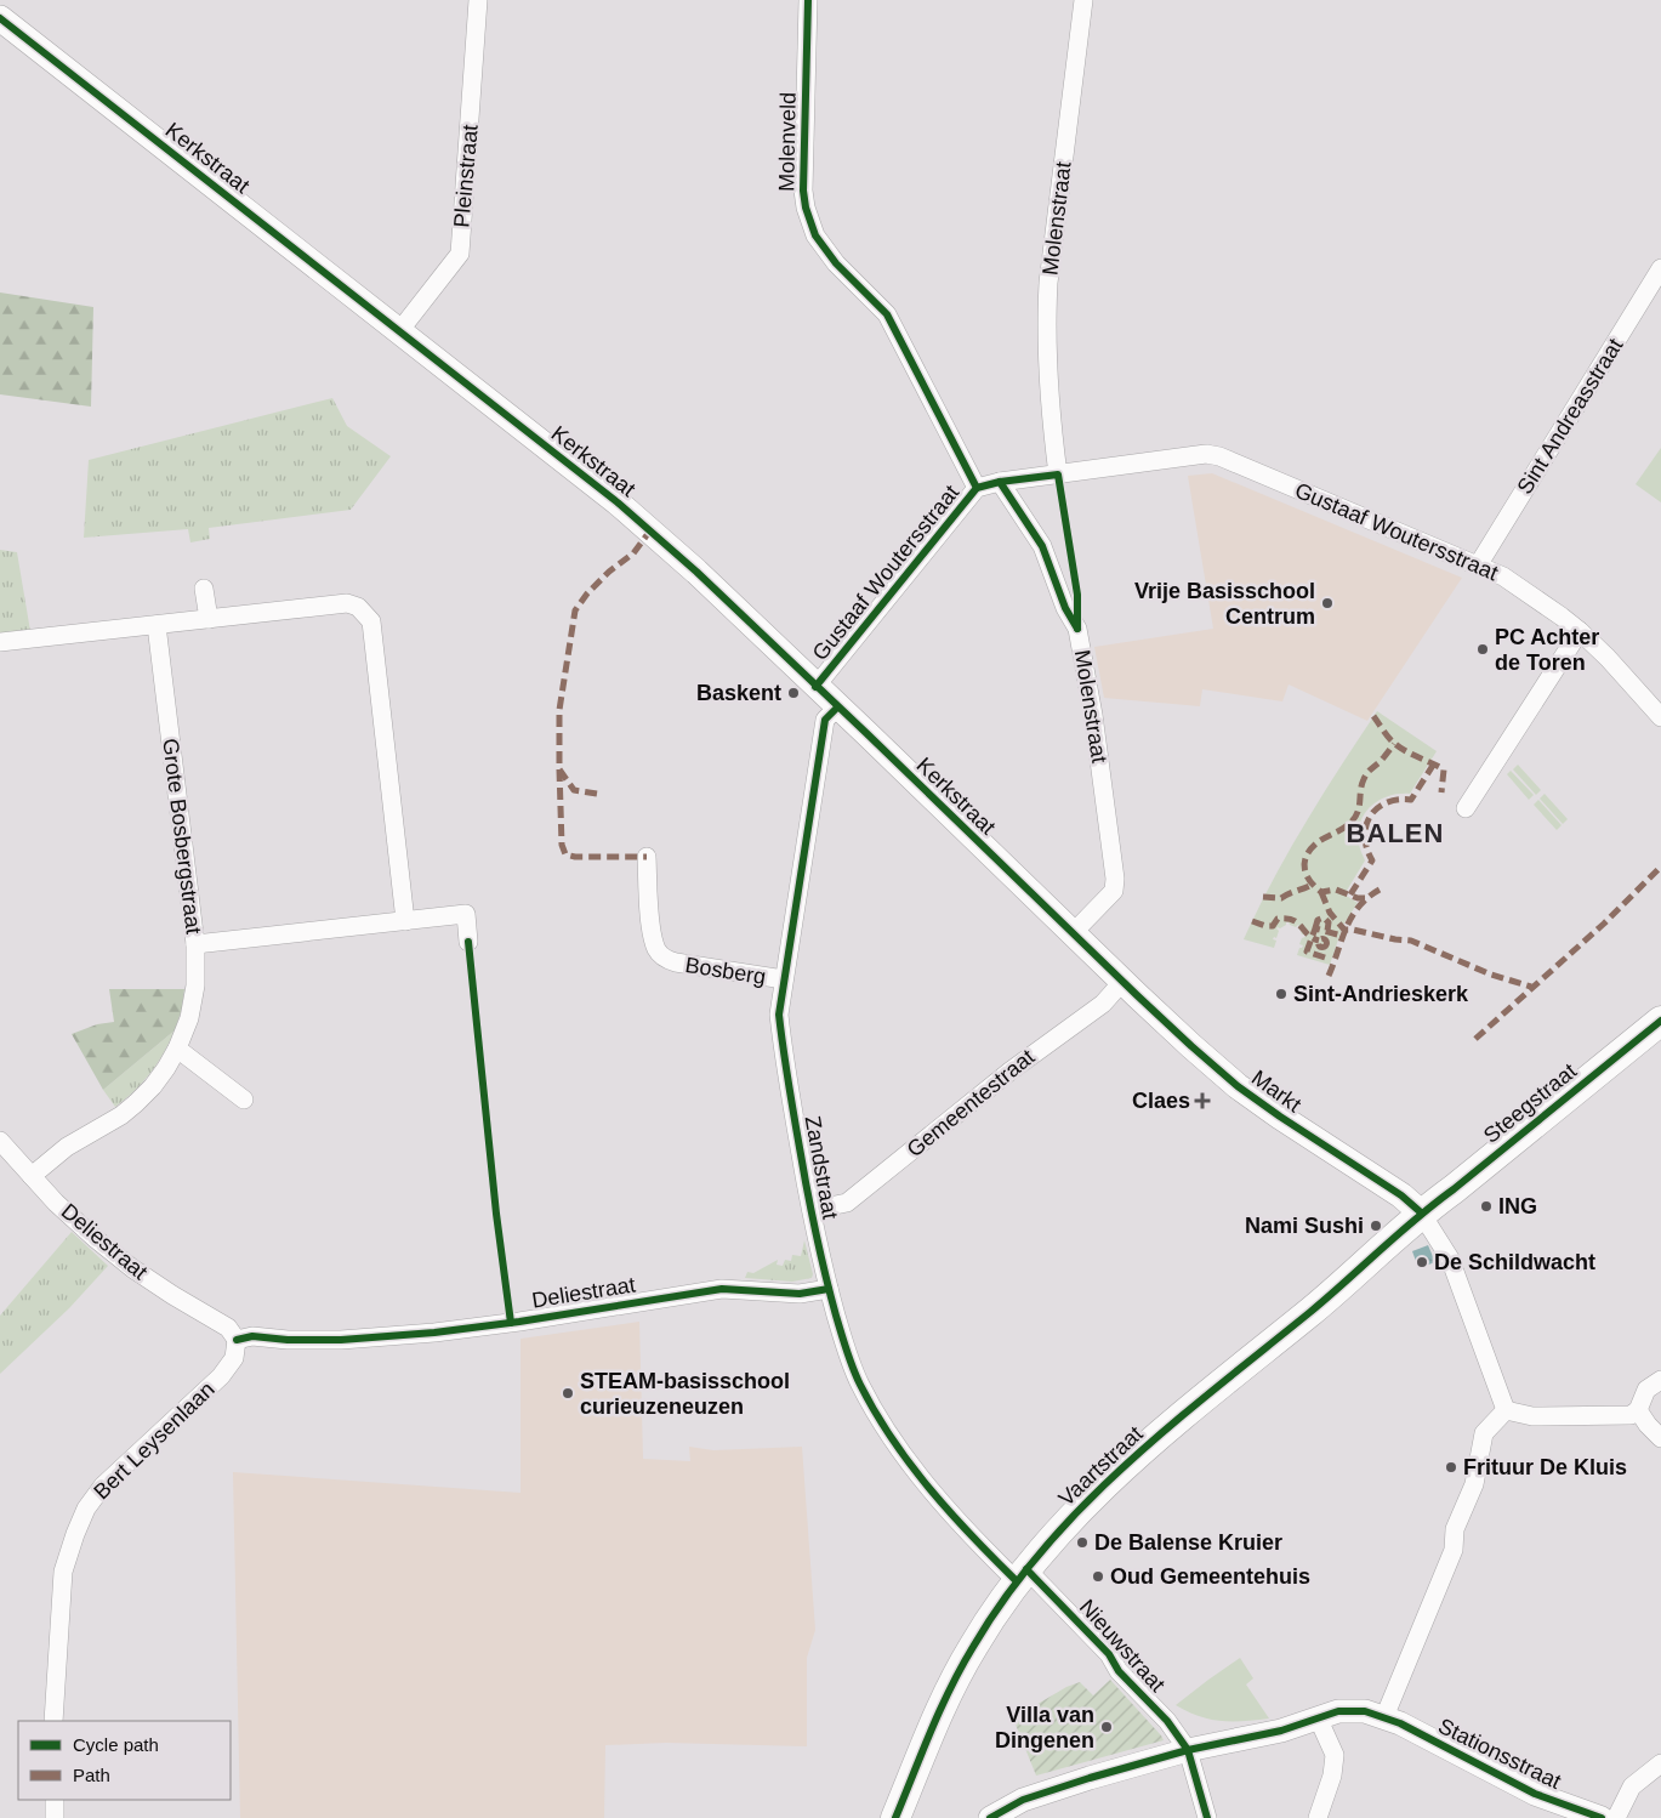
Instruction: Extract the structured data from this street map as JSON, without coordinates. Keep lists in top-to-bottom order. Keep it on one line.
{"streets":{"main road":["Kerkstraat","Markt","Steegstraat","Vaartstraat"],"street":["Molenveld","Pleinstraat","Molenstraat","Sint Andreasstraat","Gustaaf Woutersstraat","Grote Bosbergstraat","Bosberg","Gemeentestraat","Zandstraat","Deliestraat","Bert Leysenlaan","Nieuwstraat","Stationsstraat"]},"crossings":[["Molenveld","Gustaaf Woutersstraat"],["Kerkstraat","Pleinstraat"],["Kerkstraat","Molenstraat"],["Kerkstraat","Gustaaf Woutersstraat"],["Kerkstraat","Markt"],["Kerkstraat","Gemeentestraat"],["Kerkstraat","Zandstraat"],["Molenstraat","Gustaaf Woutersstraat"],["Sint Andreasstraat","Gustaaf Woutersstraat"],["Bosberg","Zandstraat"],["Markt","Gemeentestraat"],["Markt","Steegstraat"],["Markt","Vaartstraat"],["Gemeentestraat","Zandstraat"],["Steegstraat","Vaartstraat"],["Zandstraat","Deliestraat"],["Zandstraat","Vaartstraat"],["Zandstraat","Nieuwstraat"],["Deliestraat","Bert Leysenlaan"],["Vaartstraat","Nieuwstraat"],["Nieuwstraat","Stationsstraat"]],"districts":["BALEN"],"places":{"other":["Vrije Basisschool Centrum","PC Achter de Toren","Baskent","Sint-Andrieskerk","ING","Nami Sushi","De Schildwacht","STEAM-basisschool curieuzeneuzen","Frituur De Kluis","De Balense Kruier","Oud Gemeentehuis","Villa van Dingenen"],"health":["Claes"]},"legend":["Cycle path","Path"]}
